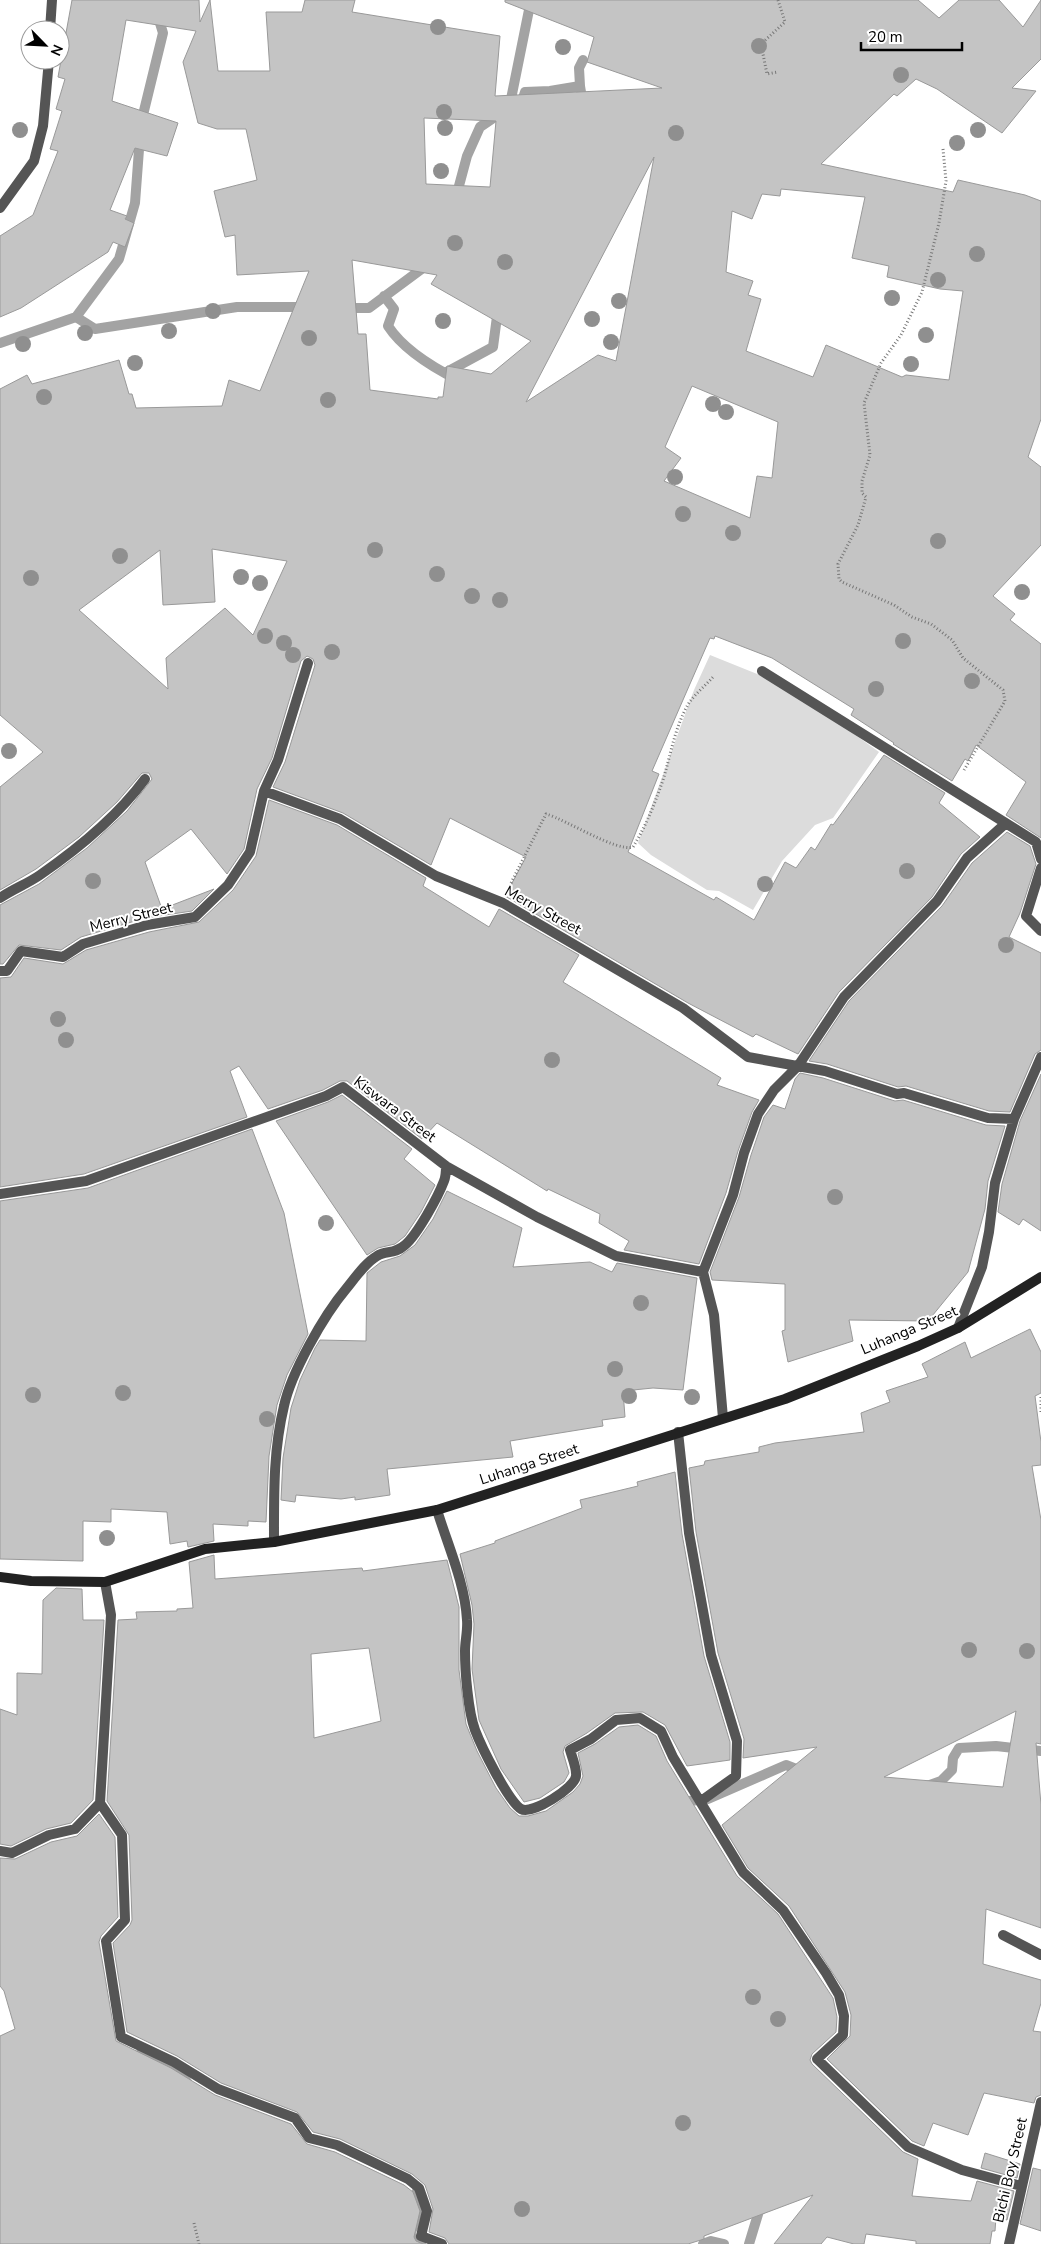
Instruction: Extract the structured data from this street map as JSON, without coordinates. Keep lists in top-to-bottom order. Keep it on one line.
{"streets":{"street":["Merry Street","Kiswara Street","Luhanga Street","Bichi Boy Street"]},"scale_bar":"20 m","north":"bottom right"}
